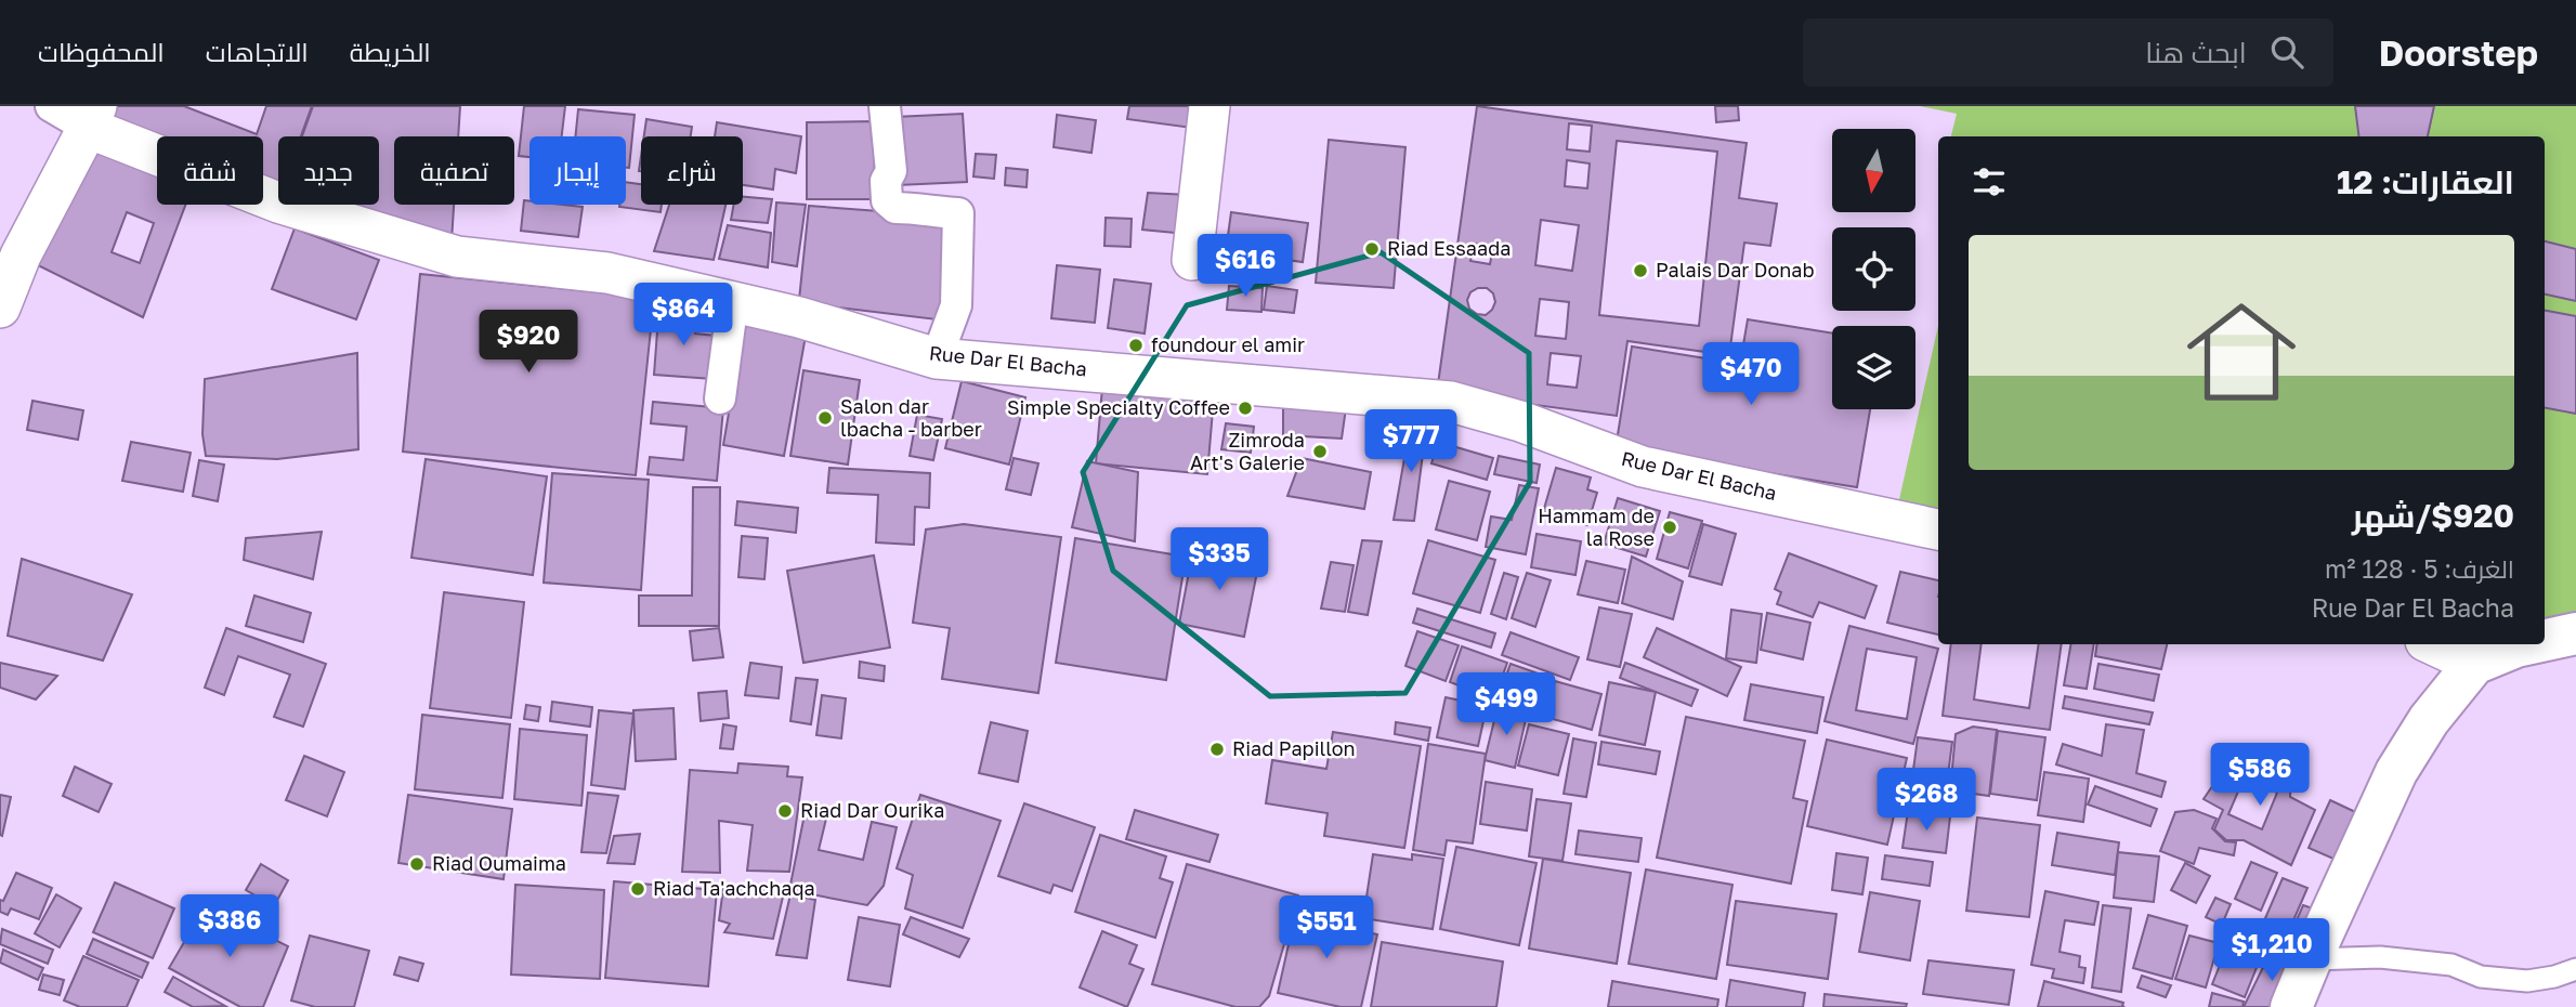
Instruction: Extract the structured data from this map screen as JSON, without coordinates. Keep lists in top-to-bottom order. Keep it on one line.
{"streets":{"street":["Rue Dar El Bacha"]},"places":["Riad Essaada","Palais Dar Donab","foundour el amir","Simple Specialty Coffee","Salon dar lbacha - barber","Zimroda Art's Galerie","Hammam de la Rose","Riad Papillon","Riad Dar Ourika","Riad Oumaima","Riad Ta'achchaqa"],"north":"bottom","page":{"header":"Doorstep","search":"ابحث هنا","nav":["الخريطة","الاتجاهات","المحفوظات"],"chip":["شراء","إيجار","تصفية","جديد","شقة"],"heading":"العقارات: 12","list":[{"name":"$920/شهر","note":"الغرف: 5 · 128 m² · Rue Dar El Bacha"}],"price":["$616","$864","$920","$470","$777","$335","$499","$586","$268","$386","$551","$1,210"]}}
